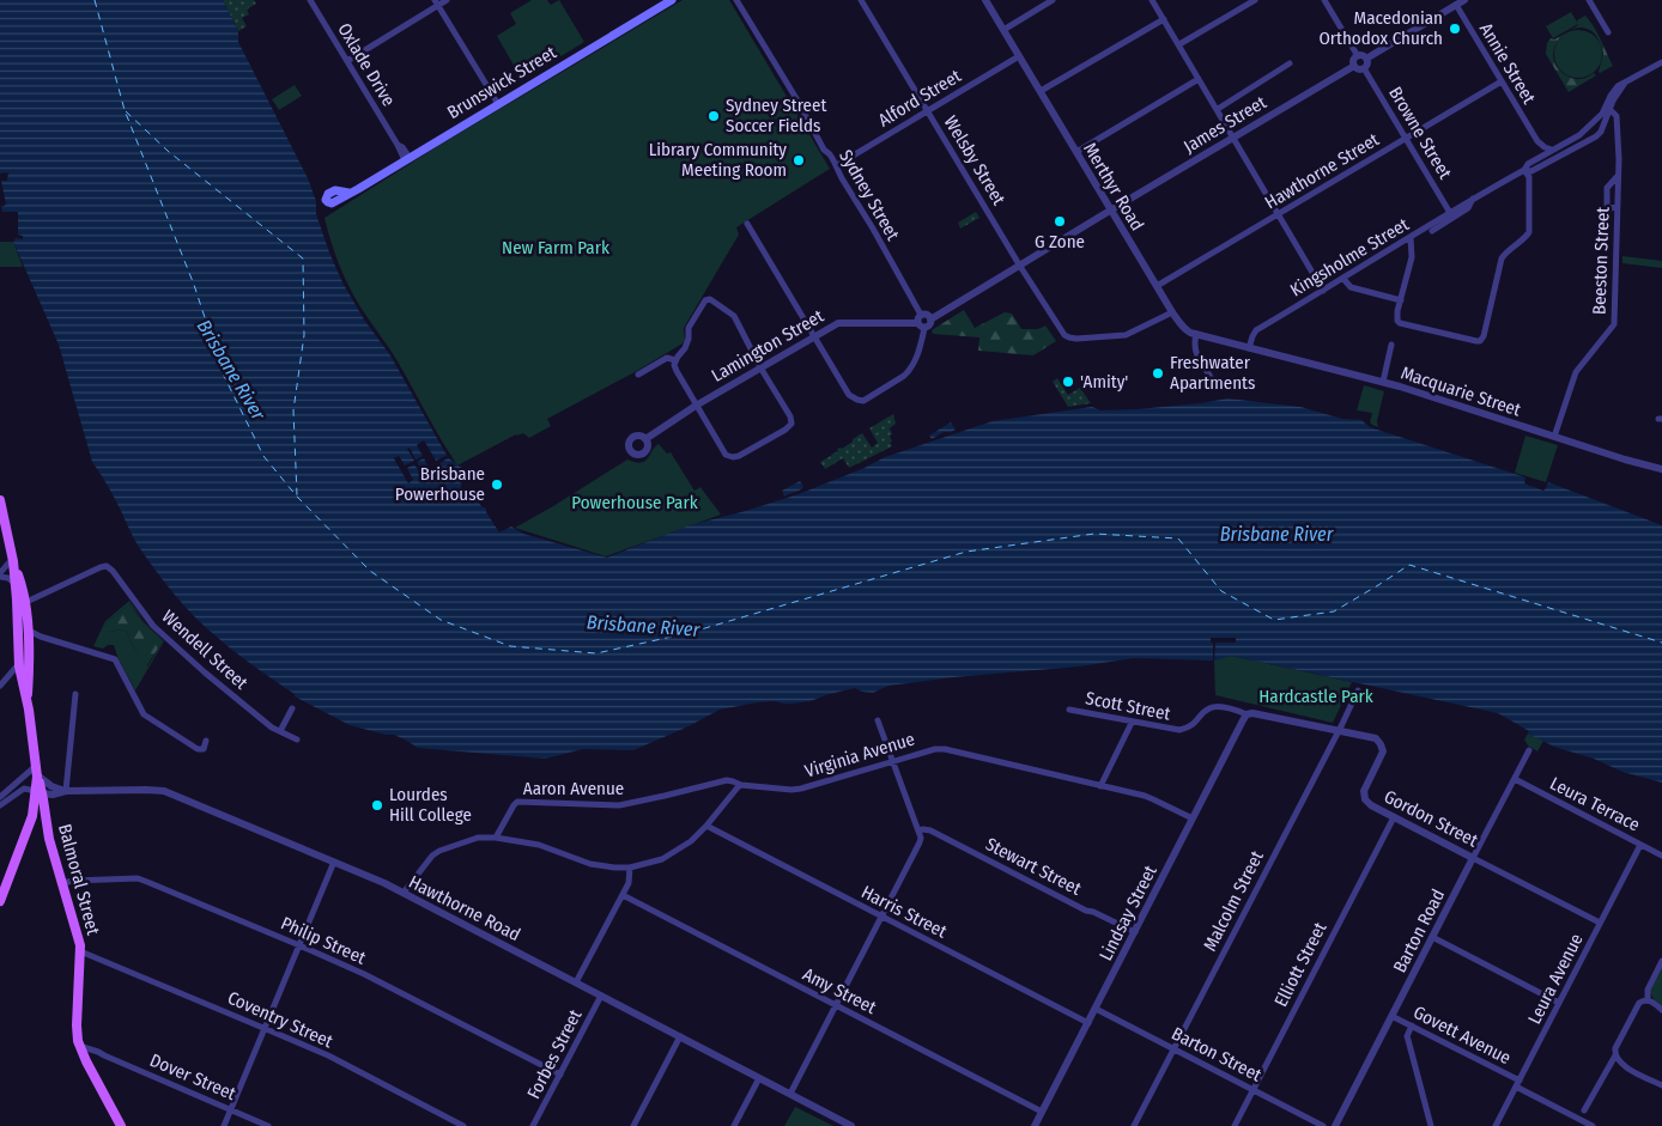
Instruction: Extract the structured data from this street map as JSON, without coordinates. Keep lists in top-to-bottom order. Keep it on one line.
{"streets":{"main road":["Brunswick Street","Balmoral Street"],"street":["Annie Street","Oxlade Drive","Alford Street","James Street","Browne Street","Welsby Street","Hawthorne Street","Merthyr Road","Sydney Street","Kingsholme Street","Beeston Street","Lamington Street","Macquarie Street","Wendell Street","Scott Street","Virginia Avenue","Aaron Avenue","Leura Terrace","Gordon Street","Stewart Street","Malcolm Street","Hawthorne Road","Harris Street","Lindsay Street","Barton Road","Philip Street","Elliott Street","Leura Avenue","Amy Street","Coventry Street","Govett Avenue","Forbes Street","Barton Street","Dover Street"]},"crossings":[["Annie Street","Hawthorne Street"],["Annie Street","Kingsholme Street"],["Oxlade Drive","Brunswick Street"],["Alford Street","Welsby Street"],["Alford Street","Merthyr Road"],["Alford Street","Sydney Street"],["James Street","Browne Street"],["James Street","Merthyr Road"],["Browne Street","Hawthorne Street"],["Browne Street","Kingsholme Street"],["Welsby Street","Merthyr Road"],["Hawthorne Street","Merthyr Road"],["Merthyr Road","Kingsholme Street"],["Merthyr Road","Macquarie Street"],["Sydney Street","Lamington Street"],["Kingsholme Street","Beeston Street"],["Kingsholme Street","Macquarie Street"],["Beeston Street","Macquarie Street"],["Scott Street","Gordon Street"],["Virginia Avenue","Aaron Avenue"],["Virginia Avenue","Lindsay Street"],["Leura Terrace","Barton Road"],["Leura Terrace","Leura Avenue"],["Gordon Street","Malcolm Street"],["Gordon Street","Lindsay Street"],["Gordon Street","Barton Road"],["Gordon Street","Elliott Street"],["Gordon Street","Leura Avenue"],["Stewart Street","Lindsay Street"],["Balmoral Street","Hawthorne Road"],["Balmoral Street","Philip Street"],["Balmoral Street","Coventry Street"],["Balmoral Street","Dover Street"],["Malcolm Street","Barton Street"],["Hawthorne Road","Forbes Street"],["Harris Street","Lindsay Street"],["Lindsay Street","Amy Street"],["Lindsay Street","Barton Street"],["Barton Road","Govett Avenue"],["Philip Street","Forbes Street"],["Elliott Street","Barton Street"],["Leura Avenue","Govett Avenue"]],"water":["Brisbane River"],"parks":["New Farm Park","Powerhouse Park","Hardcastle Park"],"places":["Macedonian Orthodox Church","Sydney Street Soccer Fields","Library Community Meeting Room","G Zone","Freshwater Apartments","'Amity'","Brisbane Powerhouse","Lourdes Hill College"]}
